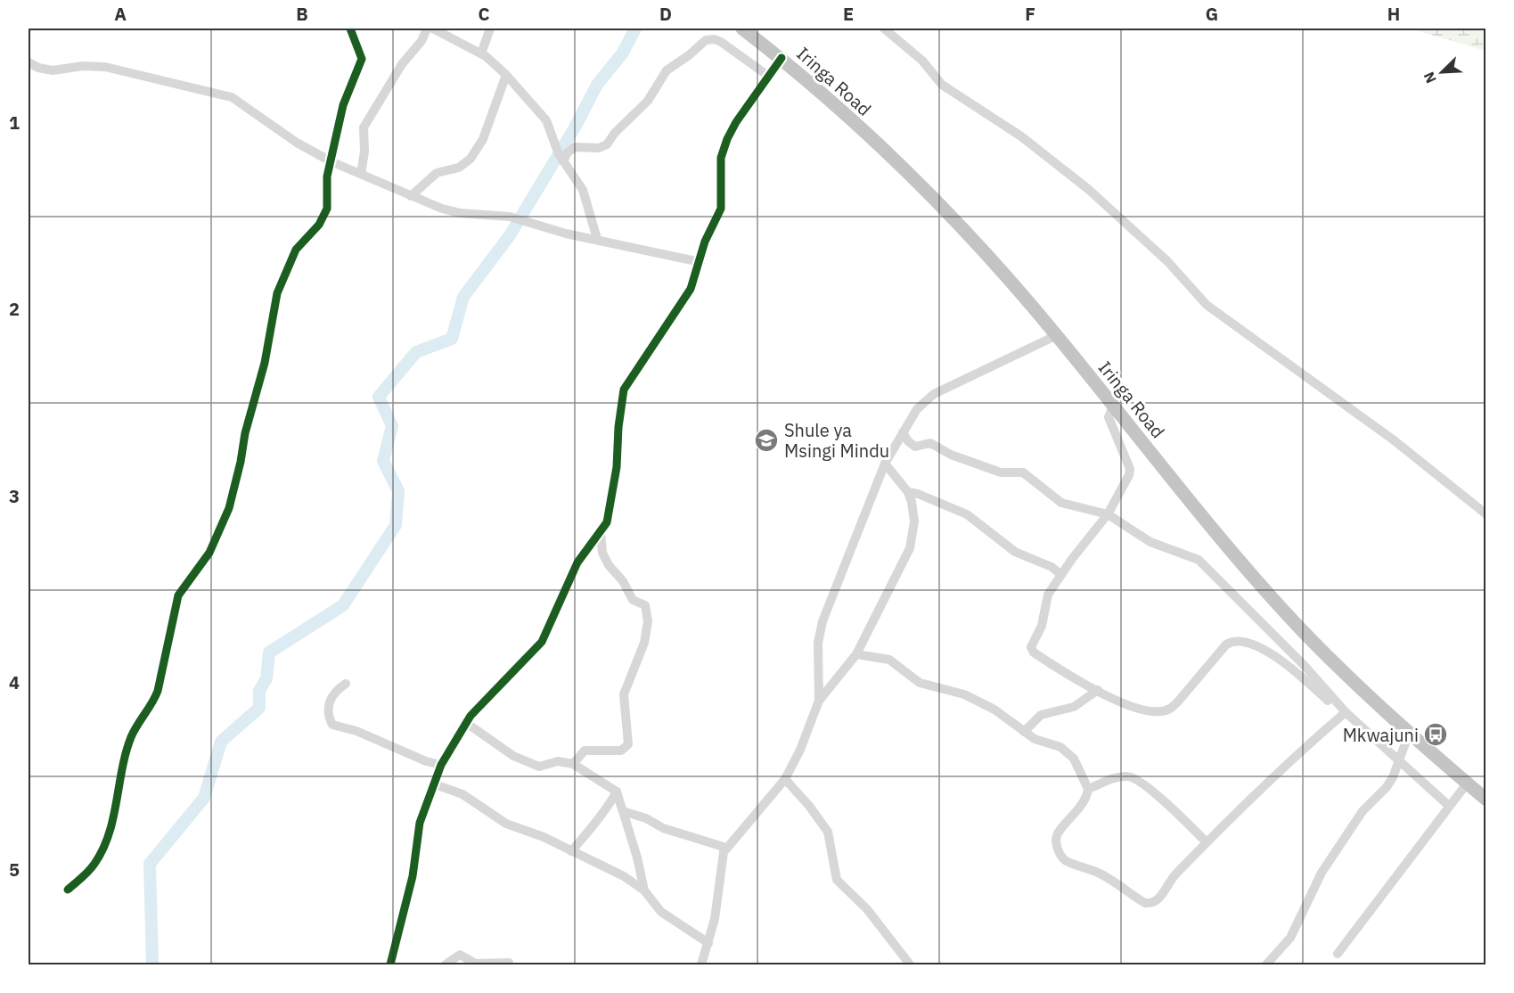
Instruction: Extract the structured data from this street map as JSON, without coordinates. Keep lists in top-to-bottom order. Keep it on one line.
{"streets":{"highway":["Iringa Road"]},"places":{"school or university":["Shule ya Msingi Mindu"],"bus stop":["Mkwajuni"]},"north":"bottom left","grid":{"columns":["A","B","C","D","E","F","G","H"],"rows":["1","2","3","4","5"]}}
